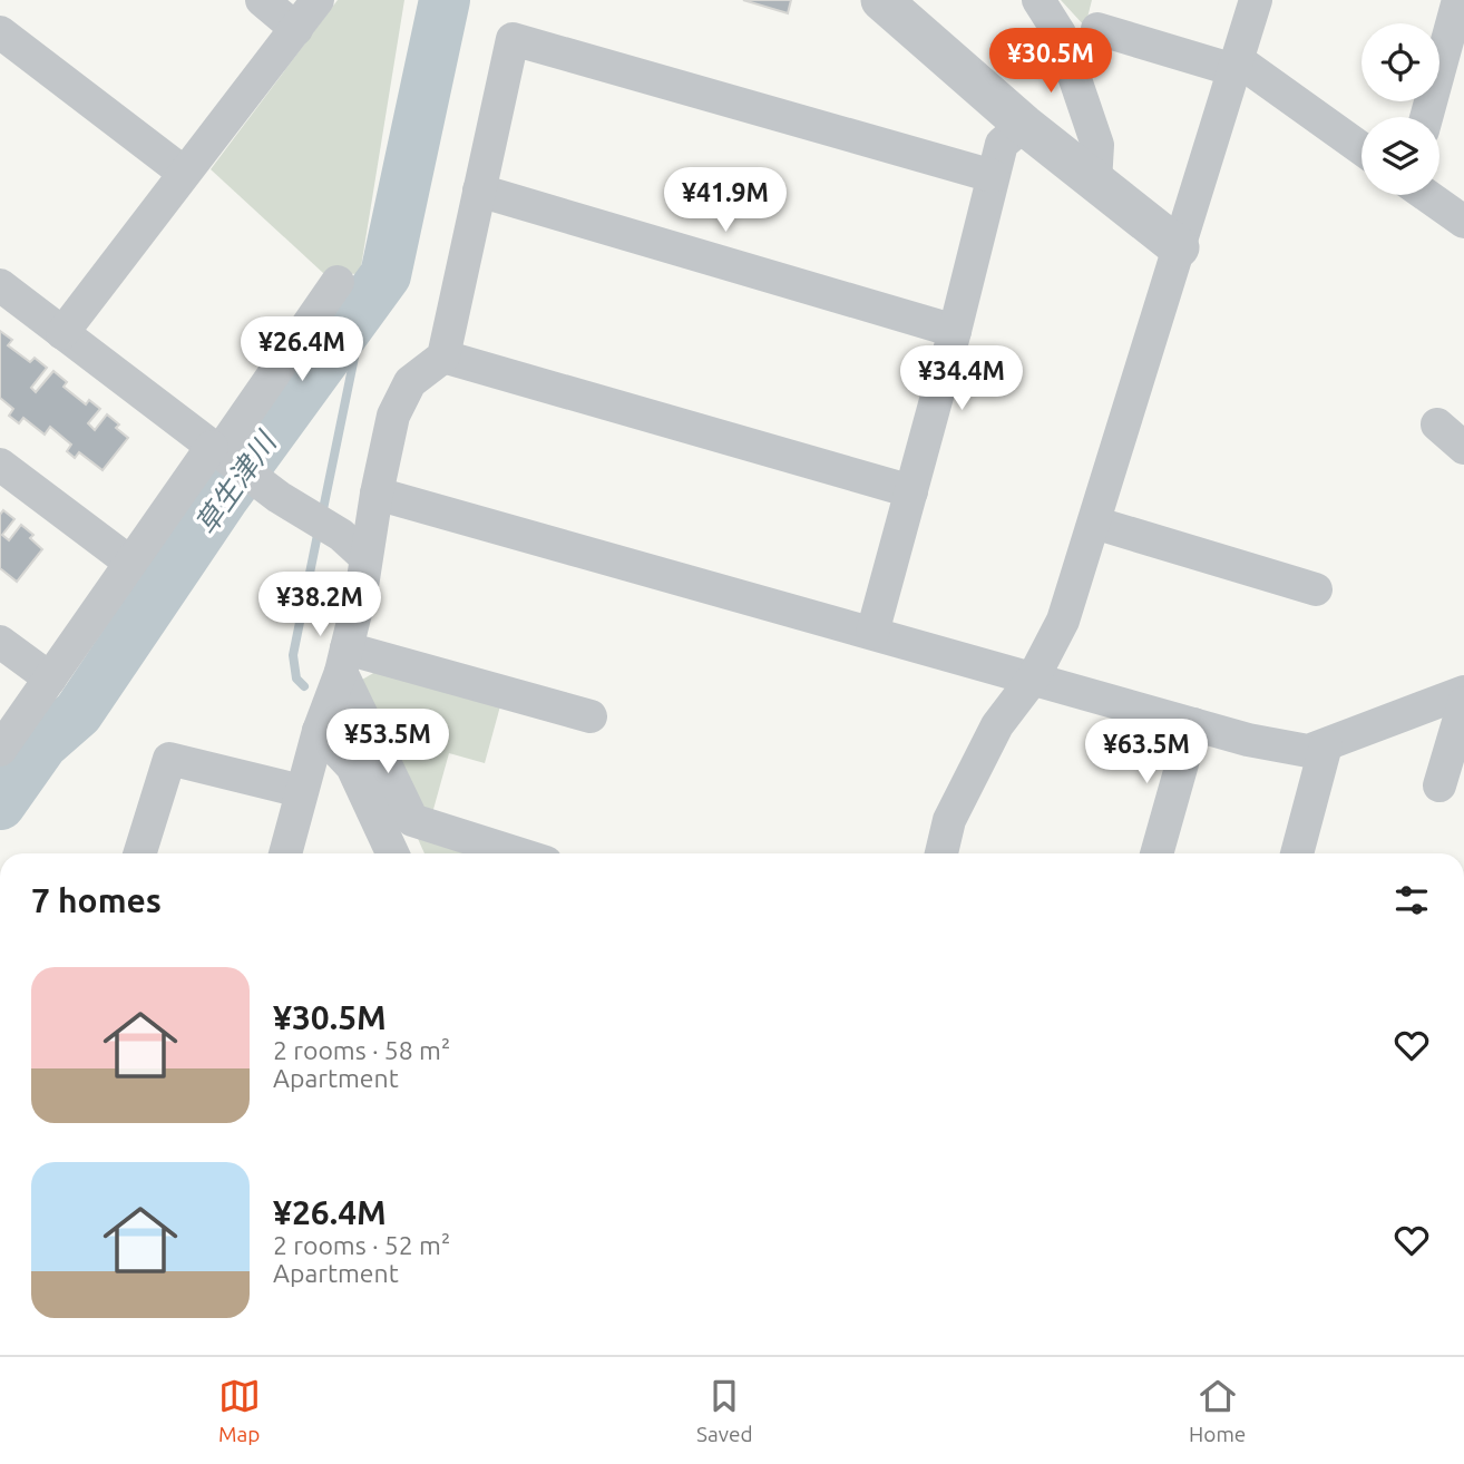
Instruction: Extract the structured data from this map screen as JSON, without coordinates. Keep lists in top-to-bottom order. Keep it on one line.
{"water":["草生津川"],"page":{"price":["¥30.5M","¥41.9M","¥26.4M","¥34.4M","¥38.2M","¥53.5M","¥63.5M"],"heading":"7 homes","list":[{"name":"¥30.5M","note":"2 rooms · 58 m² · Apartment"},{"name":"¥26.4M","note":"2 rooms · 52 m² · Apartment"}],"tabs":["Map","Saved","Home"]}}
